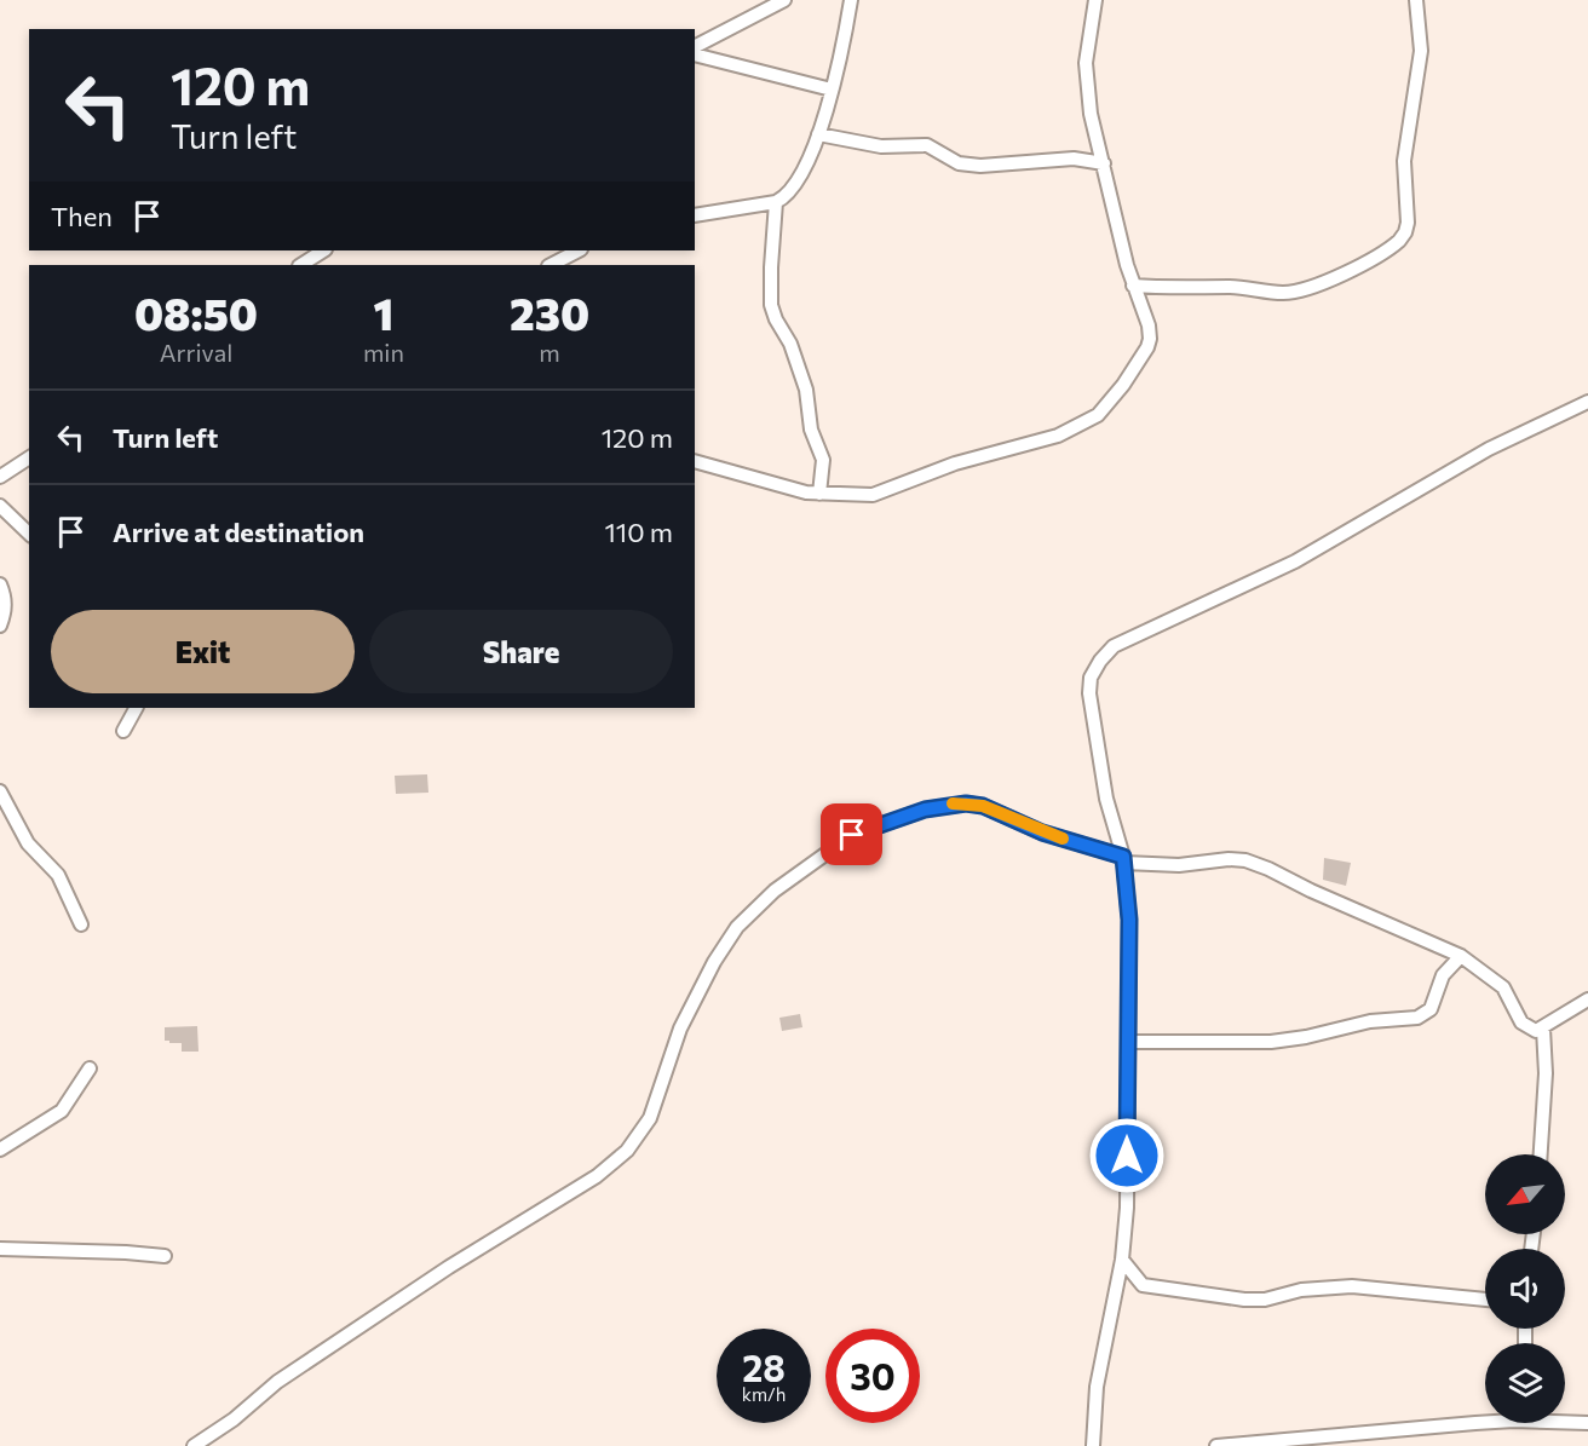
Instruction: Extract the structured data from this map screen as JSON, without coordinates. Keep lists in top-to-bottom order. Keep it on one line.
{"north":"bottom left","page":{"turn":["120 m","Turn left"],"then":"Then","eta":["08:50","Arrival","1","min","230","m"],"list":[{"name":"Turn left","value":"120 m"},{"name":"Arrive at destination","value":"110 m"}],"buttons":["Exit","Share"],"speed":"28 km/h","limit":"30"}}
